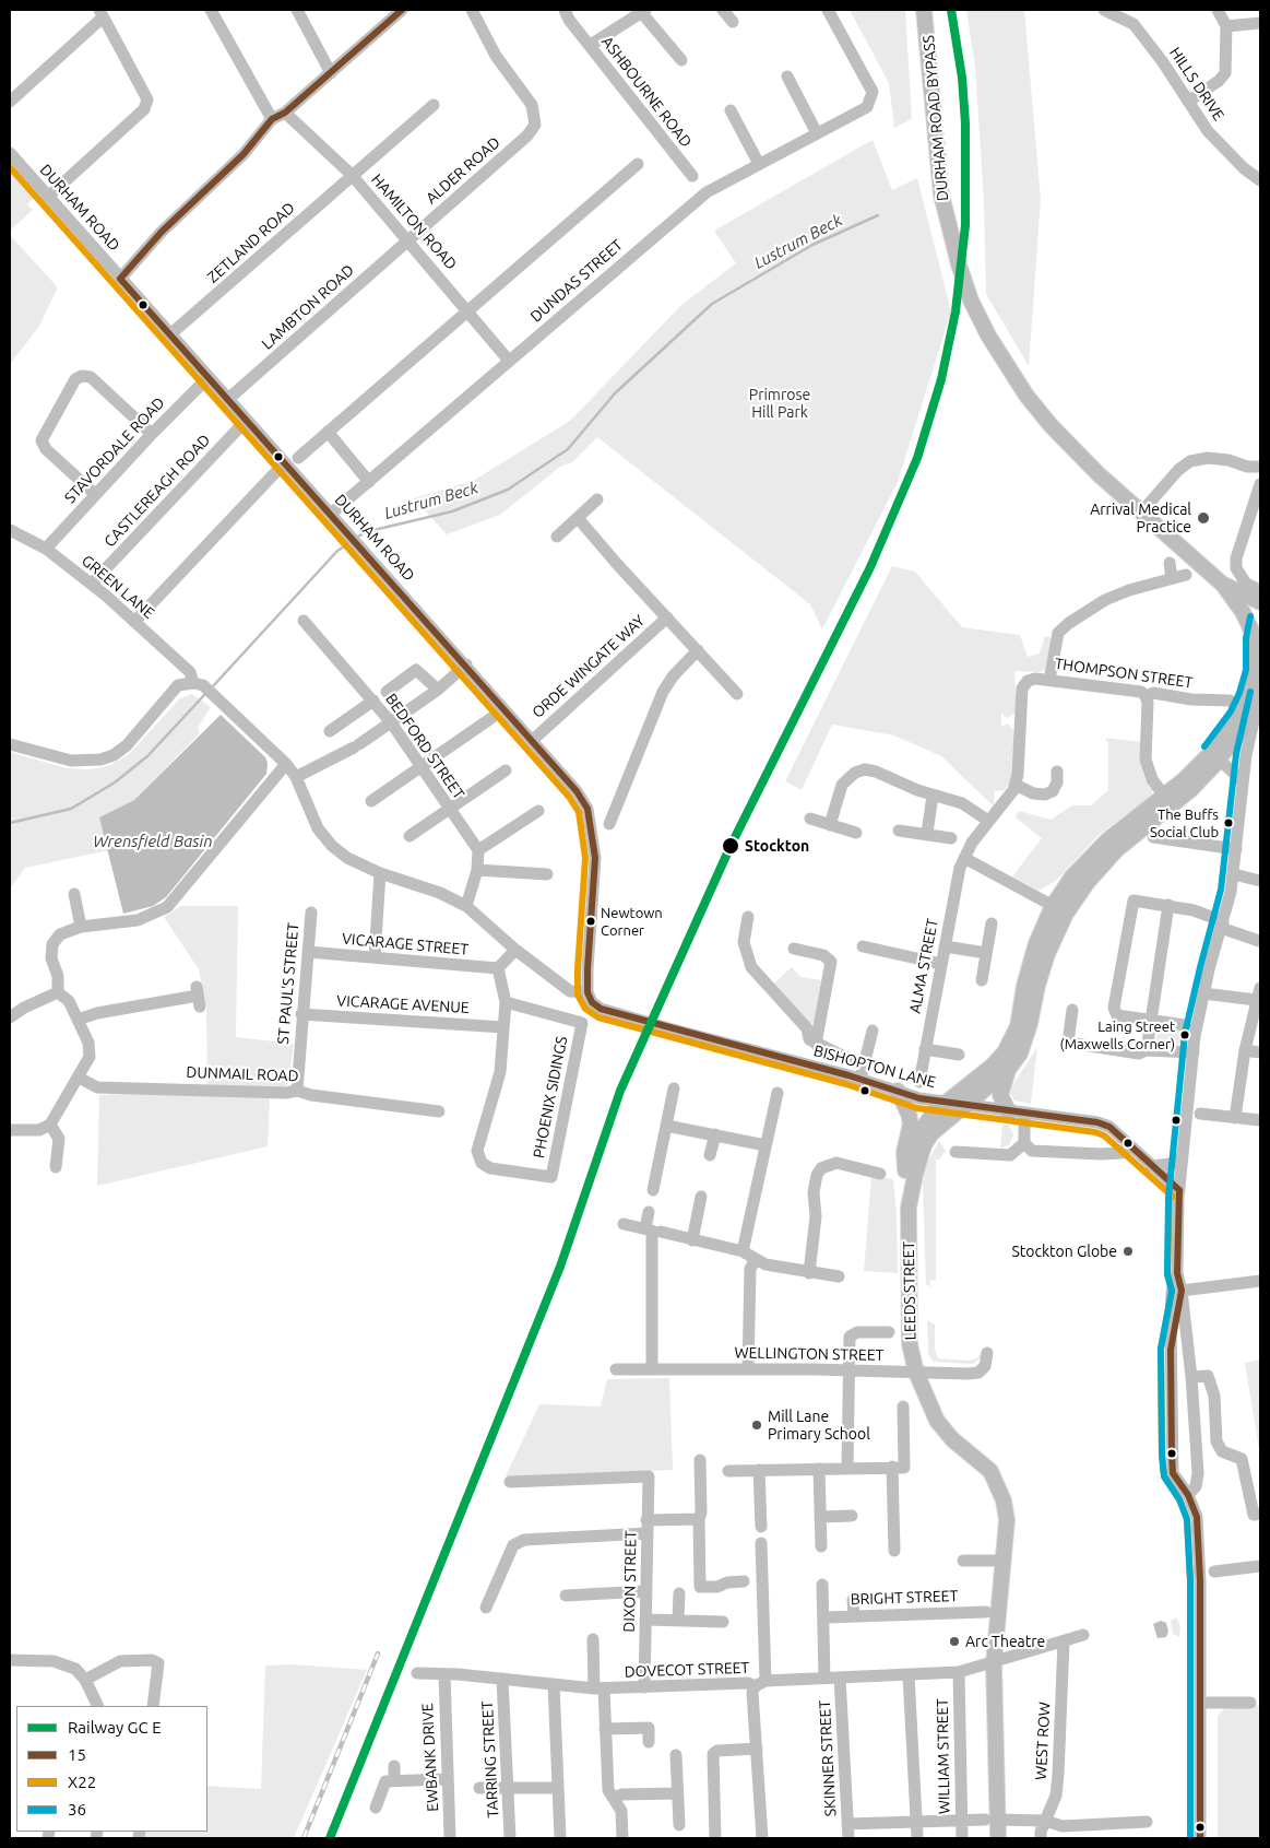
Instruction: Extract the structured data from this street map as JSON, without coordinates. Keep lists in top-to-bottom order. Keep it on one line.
{"streets":{"main road":["DURHAM ROAD BYPASS","LEEDS STREET"],"street":["HILLS DRIVE","ASHBOURNE ROAD","ALDER ROAD","DURHAM ROAD","HAMILTON ROAD","ZETLAND ROAD","DUNDAS STREET","LAMBTON ROAD","STAVORDALE ROAD","CASTLEREAGH ROAD","GREEN LANE","ORDE WINGATE WAY","THOMPSON STREET","BEDFORD STREET","VICARAGE STREET","ALMA STREET","ST PAUL'S STREET","VICARAGE AVENUE","BISHOPTON LANE","DUNMAIL ROAD","PHOENIX SIDINGS","WELLINGTON STREET","DIXON STREET","BRIGHT STREET","DOVECOT STREET","WEST ROW","WILLIAM STREET","EWBANK DRIVE","SKINNER STREET","TARRING STREET"]},"crossings":[["ALDER ROAD","HAMILTON ROAD"],["ALDER ROAD","LAMBTON ROAD"],["DURHAM ROAD","ZETLAND ROAD"],["DURHAM ROAD","DUNDAS STREET"],["DURHAM ROAD","LAMBTON ROAD"],["DURHAM ROAD","STAVORDALE ROAD"],["DURHAM ROAD","CASTLEREAGH ROAD"],["DURHAM ROAD","GREEN LANE"],["DURHAM ROAD","ORDE WINGATE WAY"],["DURHAM ROAD","BISHOPTON LANE"],["HAMILTON ROAD","ZETLAND ROAD"],["HAMILTON ROAD","DUNDAS STREET"],["HAMILTON ROAD","LAMBTON ROAD"],["STAVORDALE ROAD","GREEN LANE"],["CASTLEREAGH ROAD","GREEN LANE"],["GREEN LANE","BISHOPTON LANE"],["THOMPSON STREET","ALMA STREET"],["VICARAGE STREET","ST PAUL'S STREET"],["ST PAUL'S STREET","VICARAGE AVENUE"],["ST PAUL'S STREET","DUNMAIL ROAD"],["VICARAGE AVENUE","PHOENIX SIDINGS"],["BISHOPTON LANE","LEEDS STREET"],["LEEDS STREET","WELLINGTON STREET"],["LEEDS STREET","DOVECOT STREET"],["DIXON STREET","DOVECOT STREET"],["DOVECOT STREET","WEST ROW"],["DOVECOT STREET","WILLIAM STREET"],["DOVECOT STREET","EWBANK DRIVE"],["DOVECOT STREET","SKINNER STREET"],["DOVECOT STREET","TARRING STREET"]],"water":["Lustrum Beck","Wrensfield Basin"],"parks":["Primrose Hill Park"],"places":["Arrival Medical Practice","The Buffs Social Club","Stockton","Newtown Corner","Laing Street (Maxwells Corner)","Stockton Globe","Mill Lane Primary School","Arc Theatre"],"lines":["transit line 15","transit line X22","transit line 36"],"legend":["Railway GC E","15","X22","36"]}
